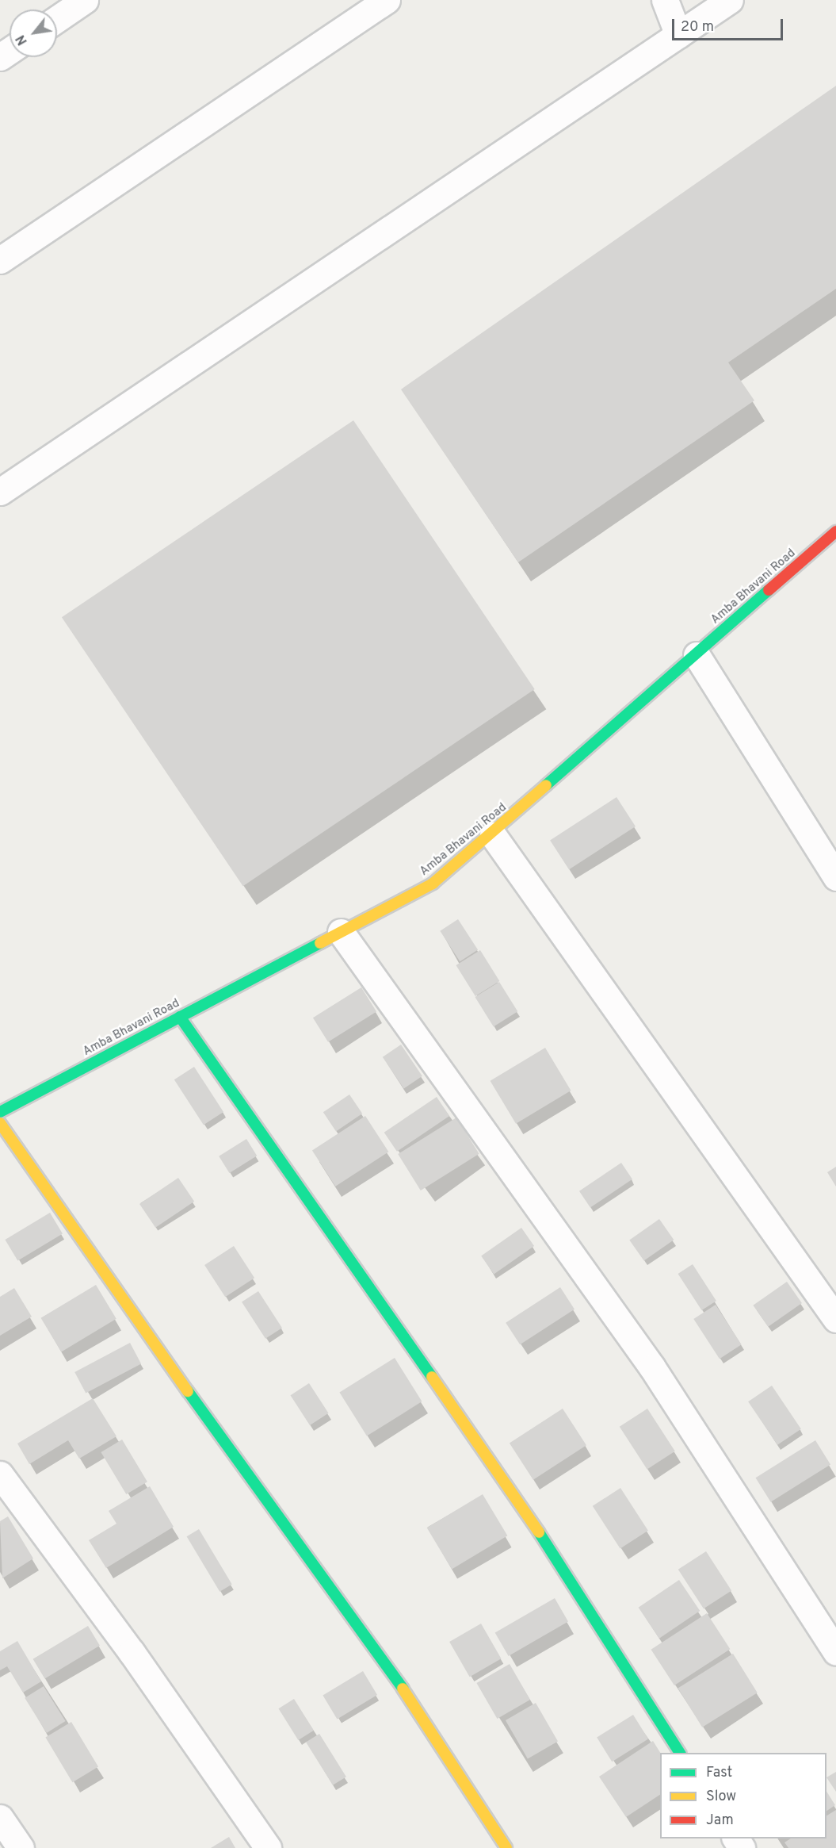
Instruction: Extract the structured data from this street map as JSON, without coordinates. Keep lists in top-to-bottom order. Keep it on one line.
{"streets":{"street":["Amba Bhavani Road"]},"legend":["Fast","Slow","Jam"],"scale_bar":"20 m","north":"bottom left"}
